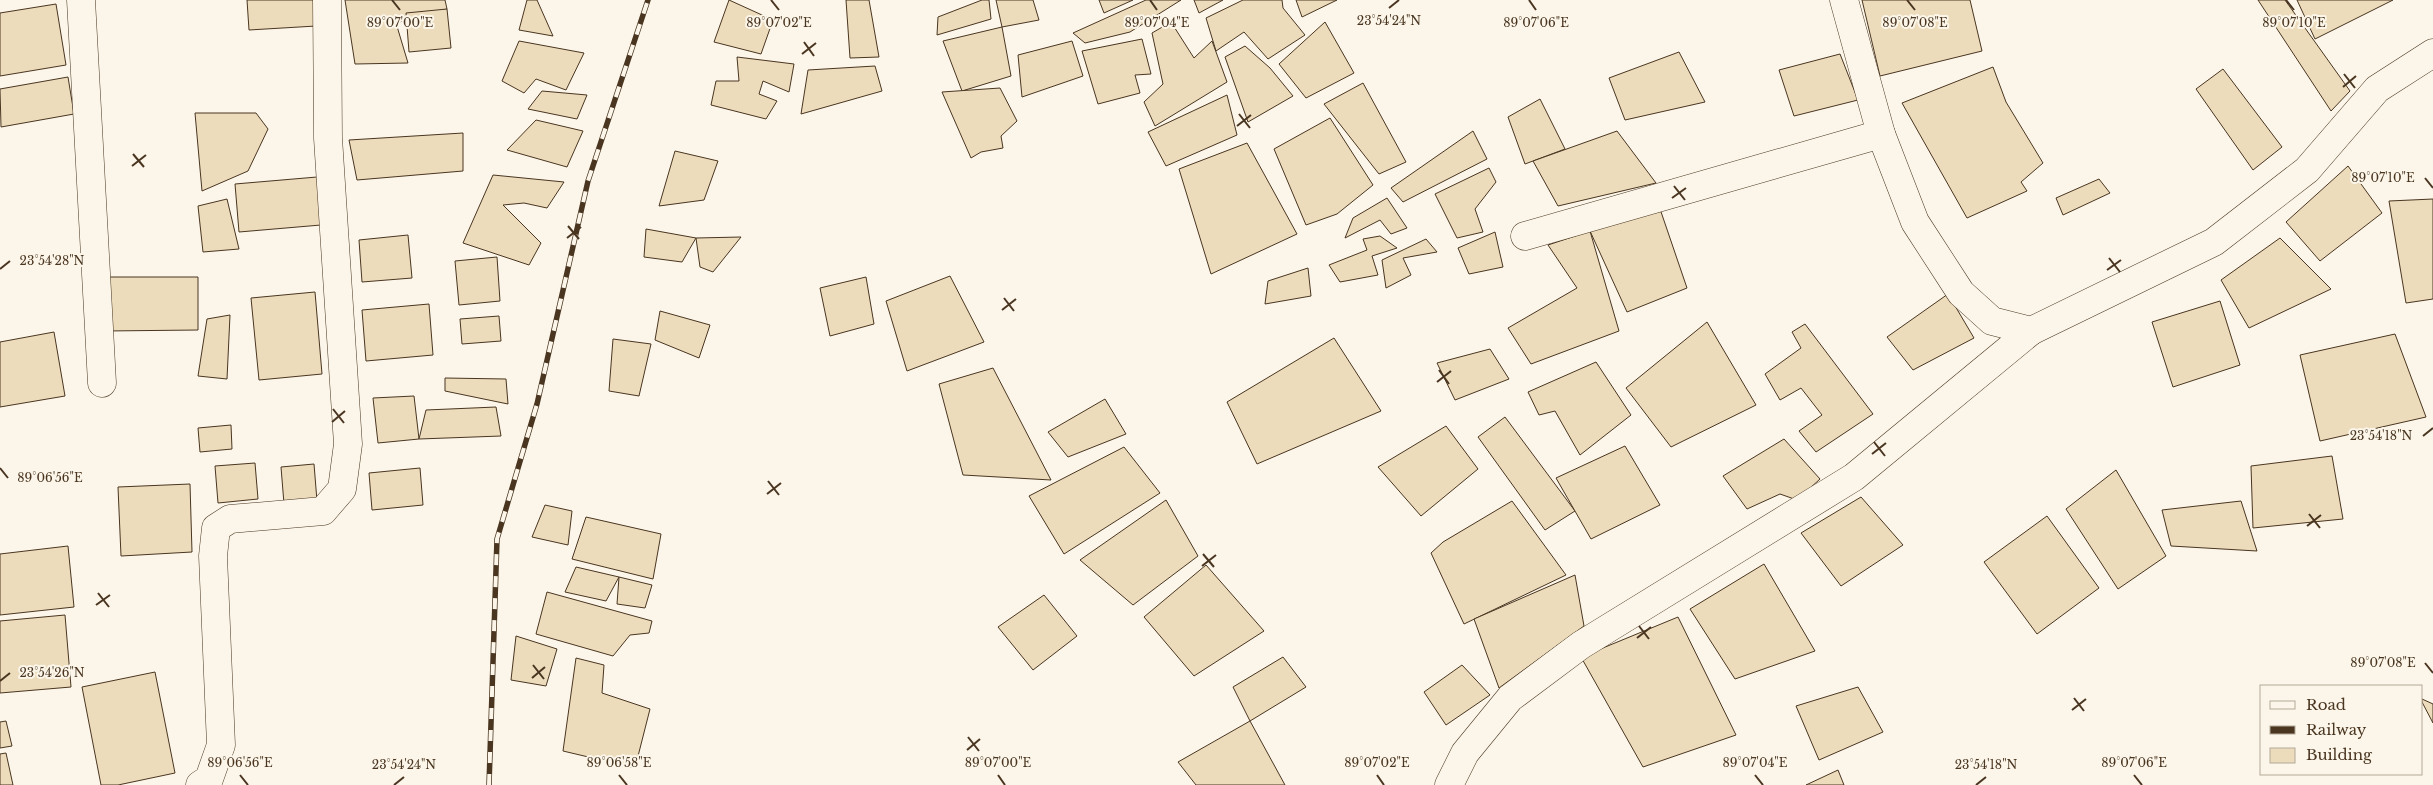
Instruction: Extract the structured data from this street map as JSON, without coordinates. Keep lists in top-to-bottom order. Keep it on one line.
{"legend":["Road","Railway","Building"],"coordinates":["23°54'24\"N","89°07'00\"E","89°07'02\"E","89°07'04\"E","89°07'06\"E","89°07'08\"E","89°07'10\"E","23°54'28\"N","23°54'18\"N","89°06'56\"E","23°54'26\"N","89°06'58\"E"]}
